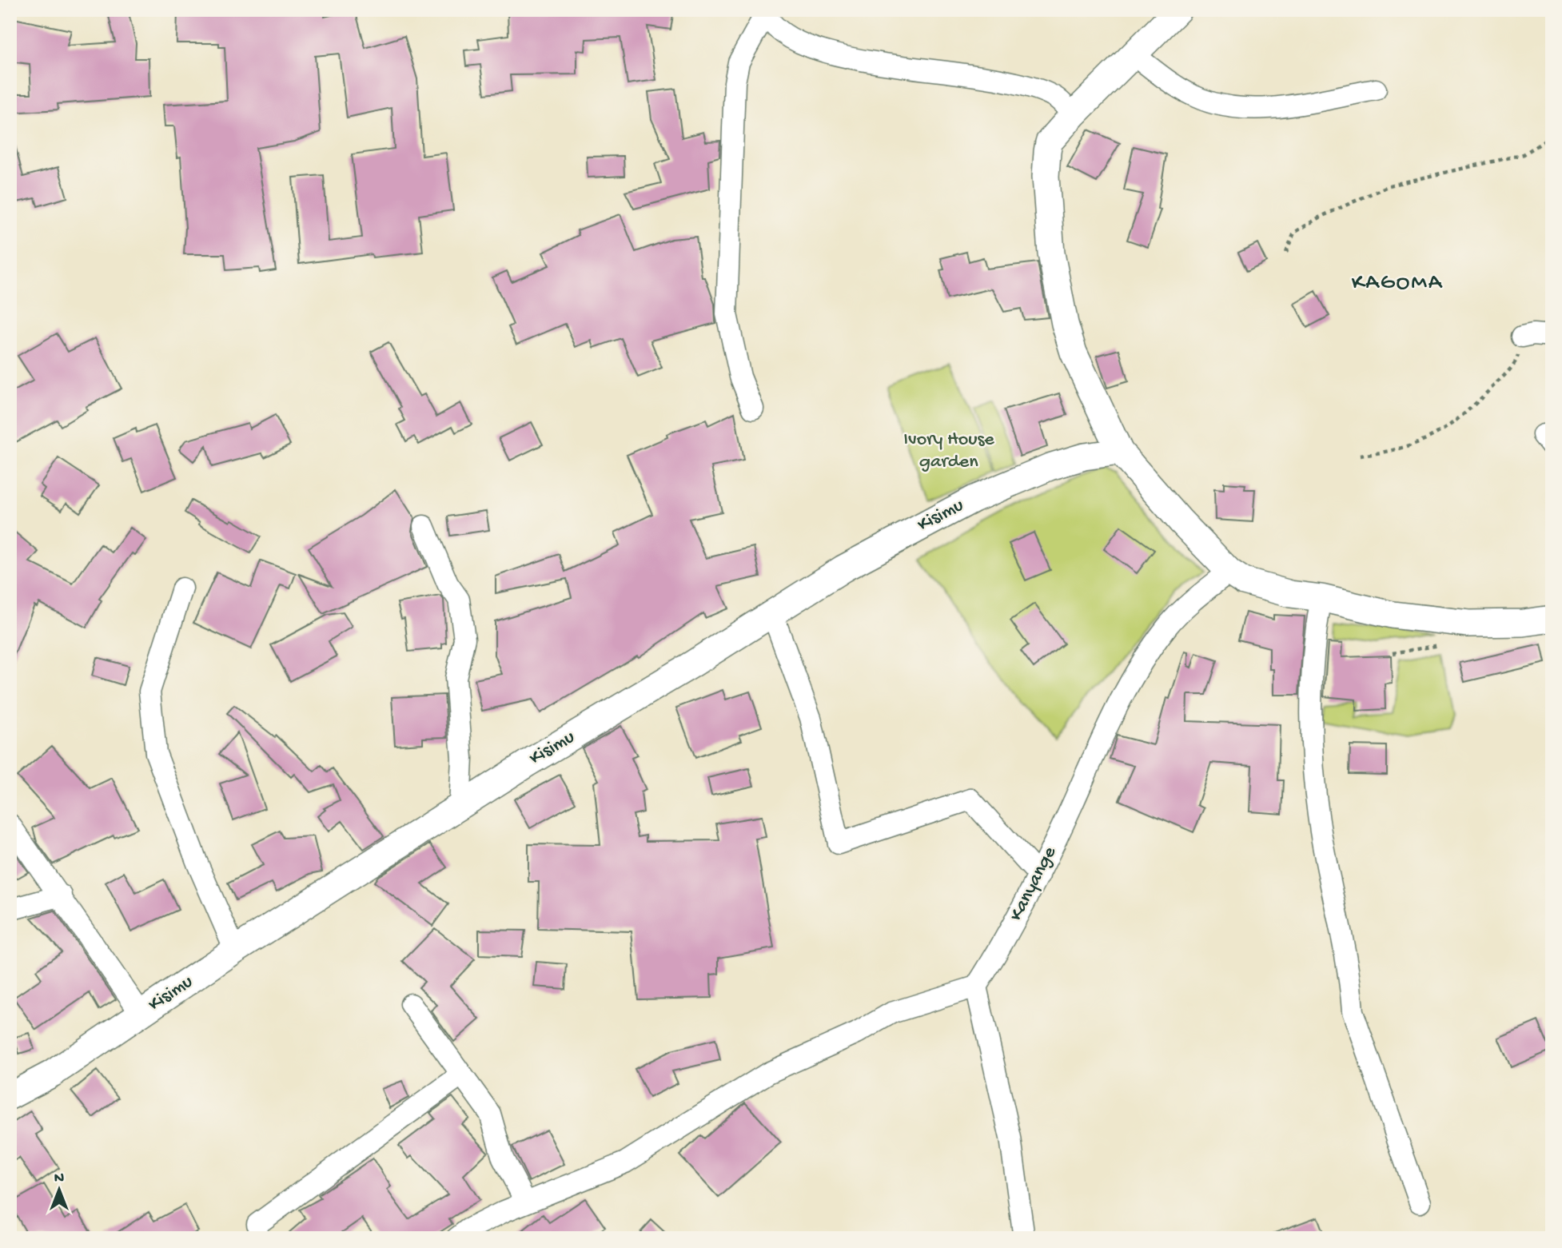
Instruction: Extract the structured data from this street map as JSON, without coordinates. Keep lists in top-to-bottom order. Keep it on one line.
{"streets":{"street":["Kisimu","Kanyange"]},"districts":["KAGOMA"],"parks":["Ivory House garden"],"north":"top"}
